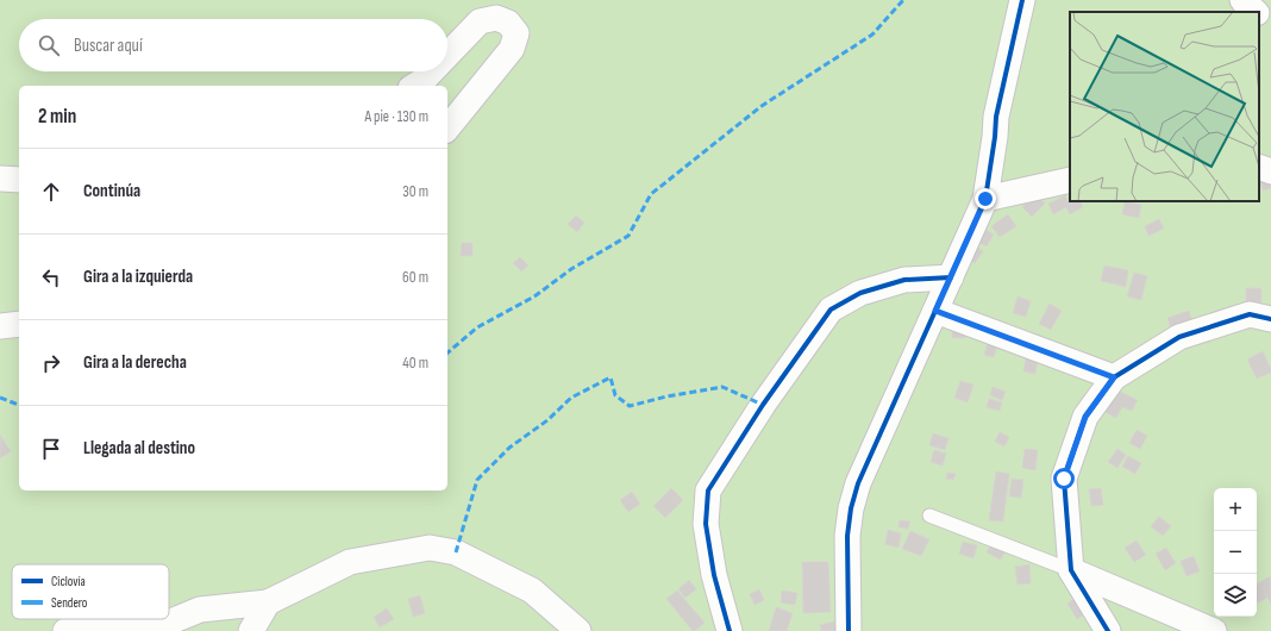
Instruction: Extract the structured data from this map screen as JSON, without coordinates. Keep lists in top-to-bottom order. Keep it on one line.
{"legend":["Ciclovía","Sendero"],"page":{"search":"Buscar aquí","heading":["2 min","A pie · 130 m"],"list":[["Continúa","30 m"],["Gira a la izquierda","60 m"],["Gira a la derecha","40 m"],"Llegada al destino"],"map_buttons":["+","−"]}}
